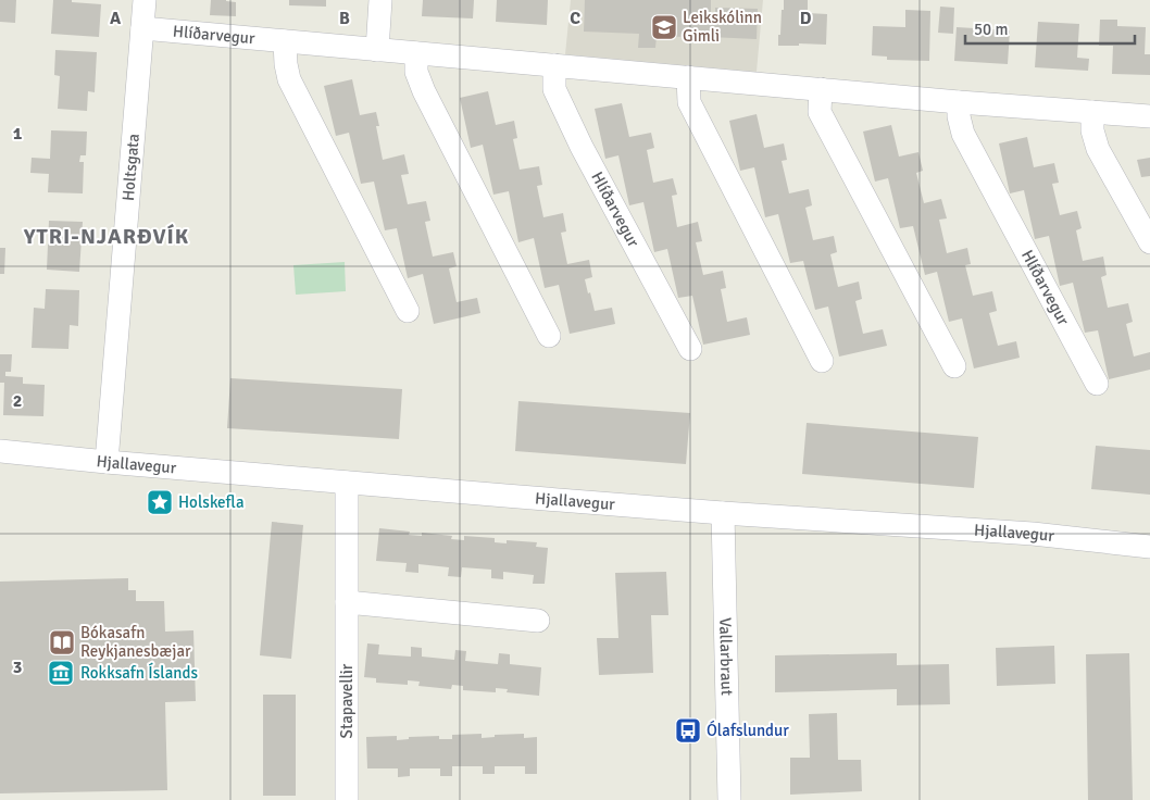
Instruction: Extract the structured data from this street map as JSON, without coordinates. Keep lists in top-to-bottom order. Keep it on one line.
{"streets":{"street":["Hlíðarvegur","Holtsgata","Hjallavegur","Vallarbraut","Stapavellir"]},"crossings":[["Hlíðarvegur","Holtsgata"],["Holtsgata","Hjallavegur"],["Hjallavegur","Vallarbraut"],["Hjallavegur","Stapavellir"]],"districts":["YTRI-NJARÐVÍK"],"places":{"school or university":["Leikskólinn Gimli"],"place":["Holskefla"],"library":["Bókasafn Reykjanesbæjar"],"museum":["Rokksafn Íslands"],"bus stop":["Ólafslundur"]},"scale_bar":"50 m","grid":{"columns":["A","B","C","D"],"rows":["1","2","3"]}}
